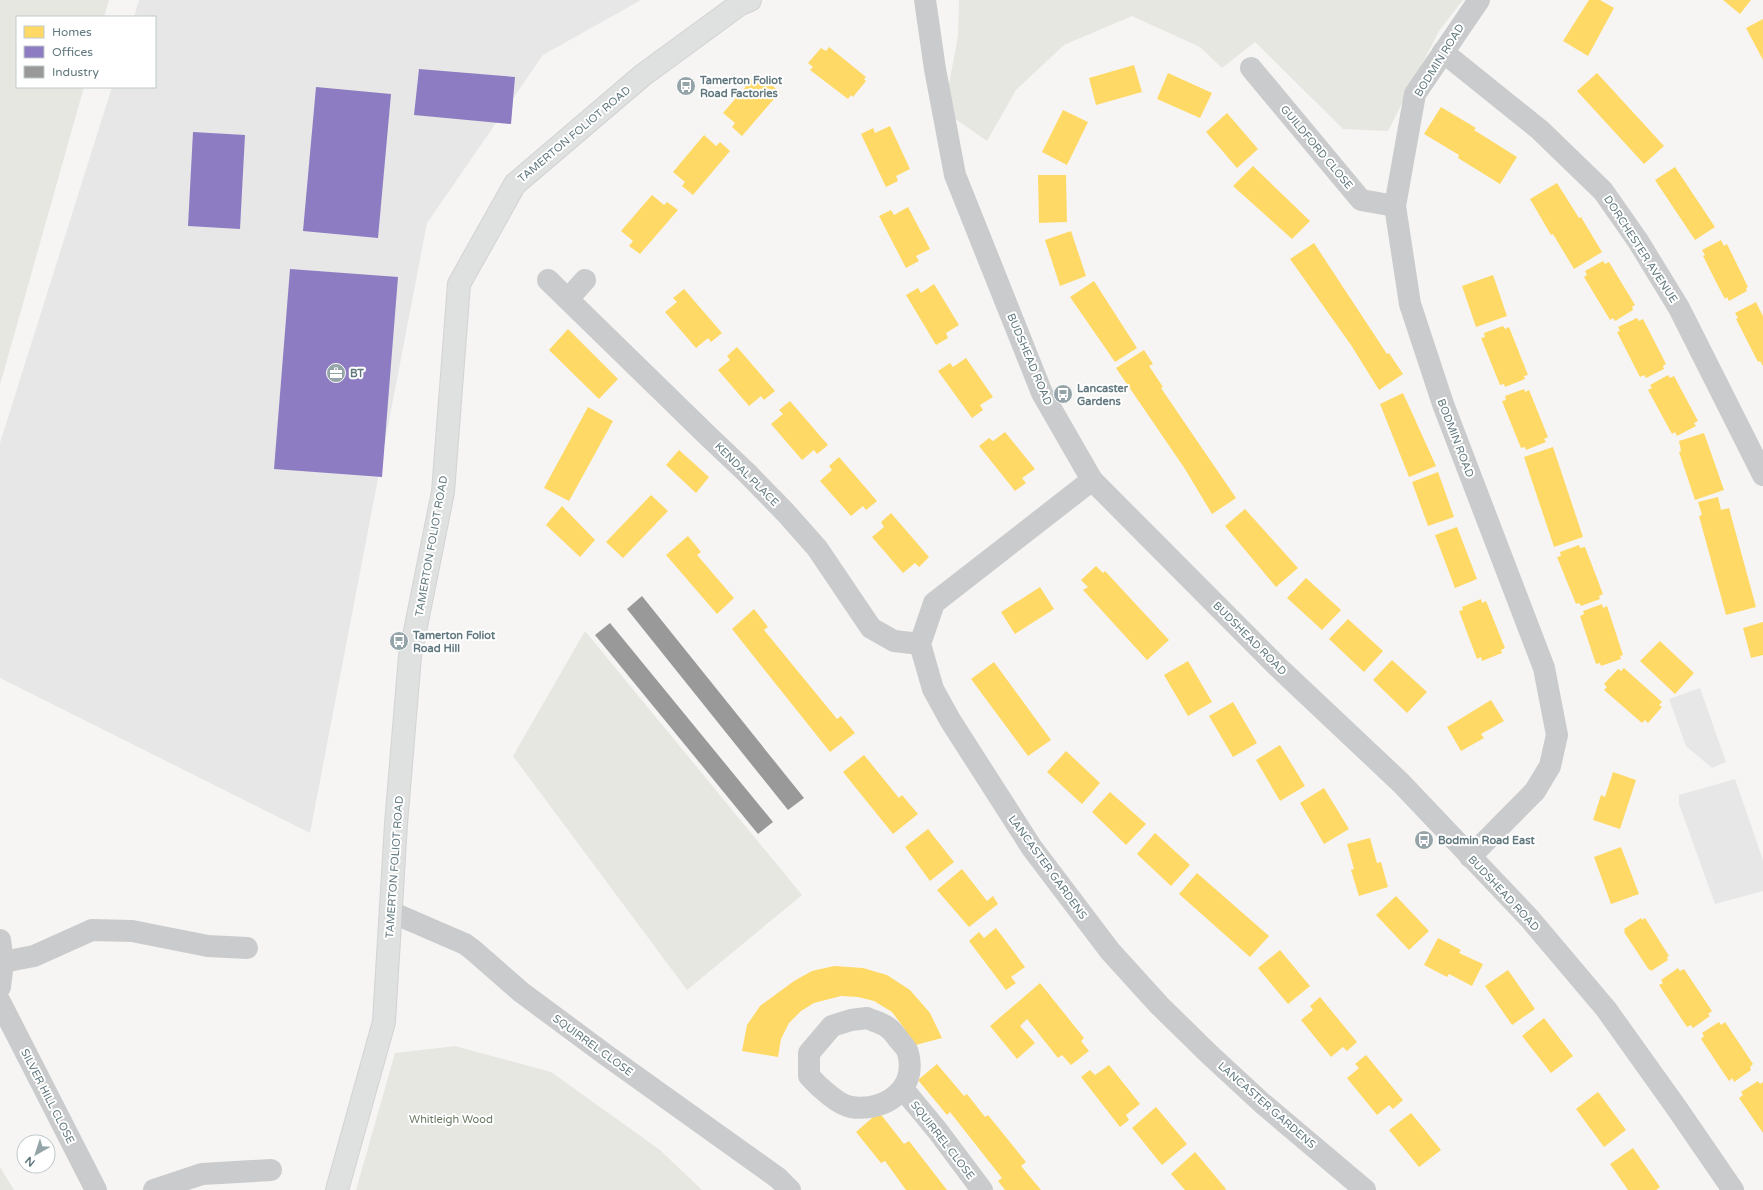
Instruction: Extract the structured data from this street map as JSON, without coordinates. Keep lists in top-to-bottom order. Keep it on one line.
{"streets":{"main road":["TAMERTON FOLIOT ROAD"],"street":["BODMIN ROAD","GUILDFORD CLOSE","DORCHESTER AVENUE","BUDSHEAD ROAD","KENDAL PLACE","LANCASTER GARDENS","SQUIRREL CLOSE","SILVER HILL CLOSE"]},"crossings":[["BODMIN ROAD","GUILDFORD CLOSE"],["BODMIN ROAD","DORCHESTER AVENUE"],["BODMIN ROAD","BUDSHEAD ROAD"],["TAMERTON FOLIOT ROAD","SQUIRREL CLOSE"],["KENDAL PLACE","LANCASTER GARDENS"]],"parks":["Whitleigh Wood"],"places":{"bus stop":["Tamerton Foliot Road Factories","Lancaster Gardens","Tamerton Foliot Road Hill","Bodmin Road East"],"office":["BT"]},"legend":["Homes","Offices","Industry"],"north":"bottom left"}
